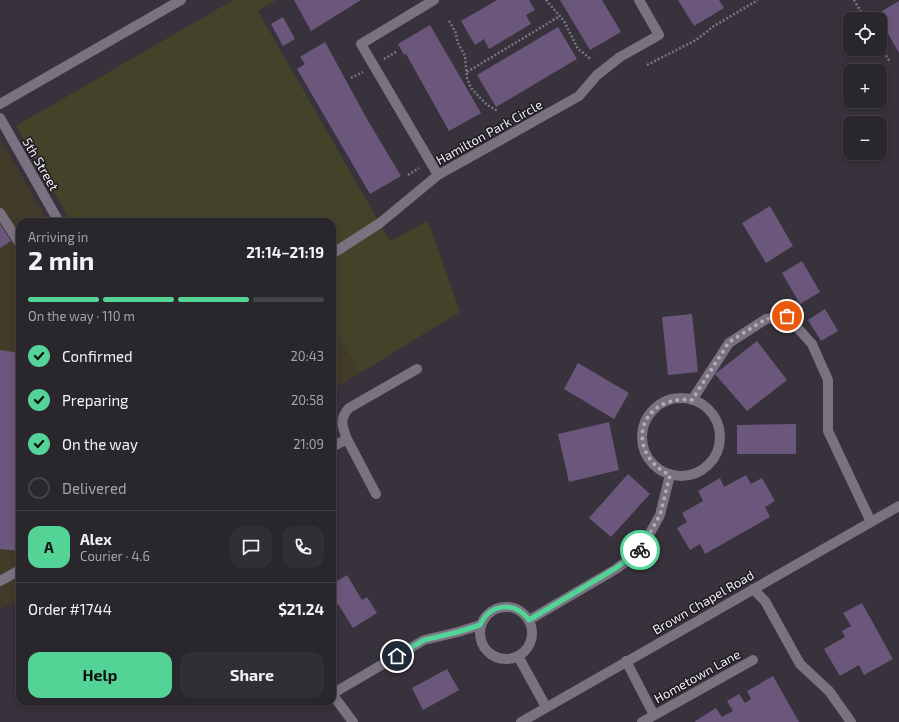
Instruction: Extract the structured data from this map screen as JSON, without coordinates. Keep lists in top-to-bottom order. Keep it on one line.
{"streets":{"street":["Hamilton Park Circle","5th Street","Brown Chapel Road","Hometown Lane"]},"crossings":[["Brown Chapel Road","Hometown Lane"]],"page":{"map_buttons":["+","−"],"heading":["2 min","Arriving in","21:14–21:19"],"panel":["Alex","Courier · 4.6","Order #1744","$21.24"],"bar":"On the way · 110 m","list":[["Confirmed","20:43"],["Preparing","20:58"],["On the way","21:09"],"Delivered"],"round":"A","buttons":["Help","Share"]}}
